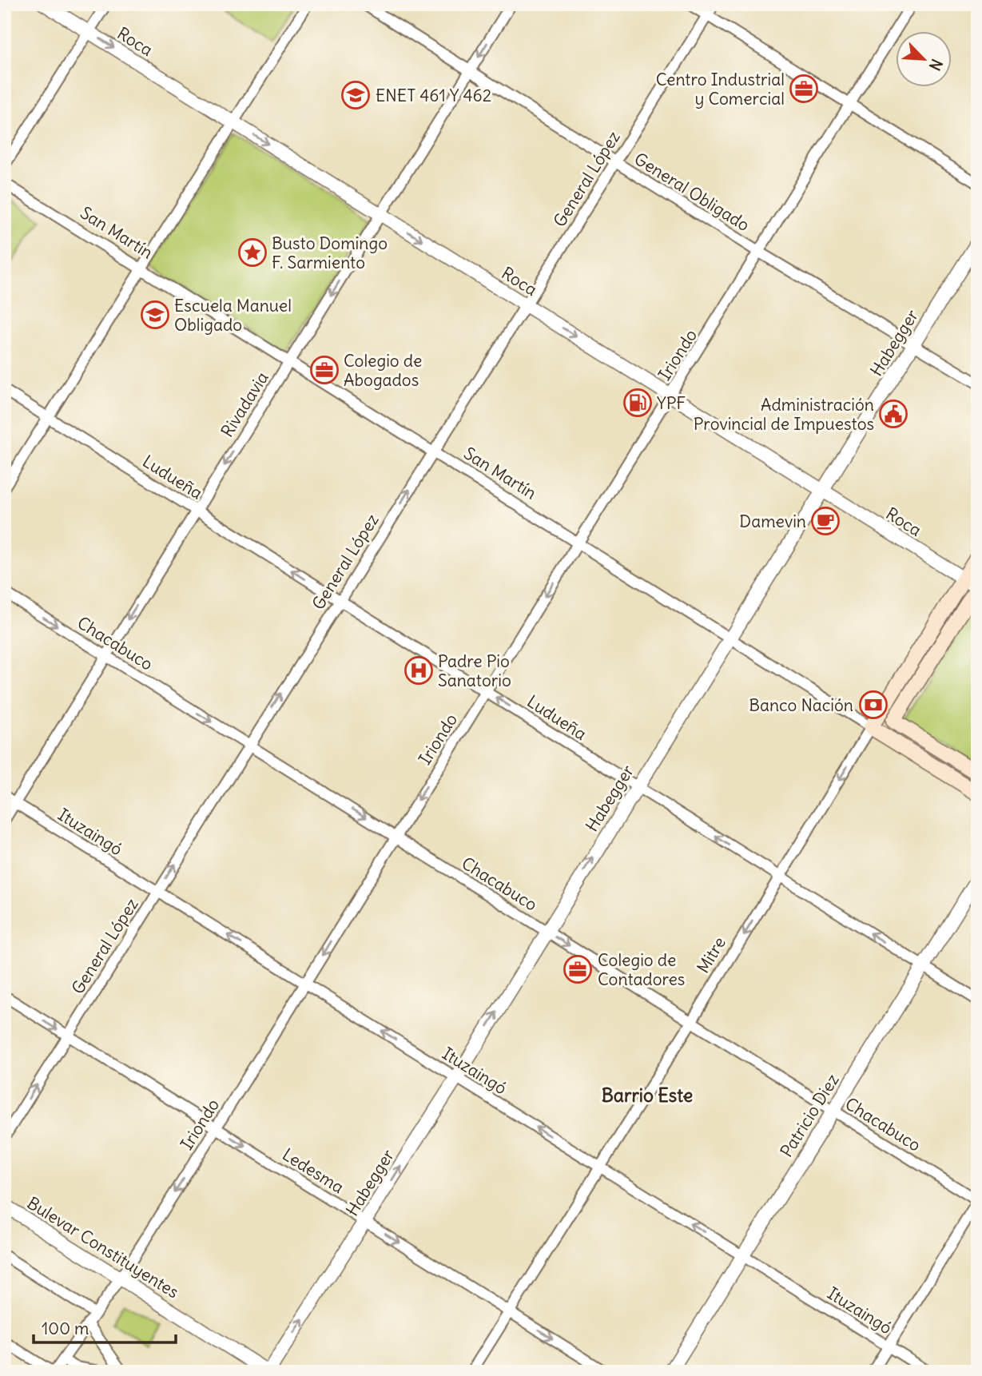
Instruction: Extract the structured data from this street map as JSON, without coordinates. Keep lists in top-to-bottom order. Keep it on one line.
{"streets":{"main road":["San Martín","Mitre"],"street":["Roca","General López","General Obligado","Habegger","Iriondo","Rivadavia","Ludueña","Chacabuco","Ituzaingó","Patricio Diez","Ledesma","Bulevar Constituyentes"]},"crossings":[["Roca","General López"],["Roca","Habegger"],["Roca","Iriondo"],["Roca","Rivadavia"],["Roca","Mitre"],["General López","General Obligado"],["General López","San Martín"],["General López","Ludueña"],["General López","Chacabuco"],["General López","Ituzaingó"],["General López","Ledesma"],["General Obligado","Habegger"],["General Obligado","Iriondo"],["General Obligado","Rivadavia"],["San Martín","Habegger"],["San Martín","Iriondo"],["San Martín","Rivadavia"],["San Martín","Mitre"],["Habegger","Ludueña"],["Habegger","Chacabuco"],["Habegger","Ituzaingó"],["Habegger","Ledesma"],["Habegger","Bulevar Constituyentes"],["Iriondo","Ludueña"],["Iriondo","Chacabuco"],["Iriondo","Ituzaingó"],["Iriondo","Ledesma"],["Iriondo","Bulevar Constituyentes"],["Rivadavia","Ludueña"],["Rivadavia","Chacabuco"],["Rivadavia","Ituzaingó"],["Ludueña","Mitre"],["Ludueña","Patricio Diez"],["Chacabuco","Mitre"],["Chacabuco","Patricio Diez"],["Ituzaingó","Mitre"],["Ituzaingó","Patricio Diez"],["Mitre","Ledesma"]],"one_way":["Roca","General López","Habegger","Iriondo","Rivadavia","Ludueña","Chacabuco","Ituzaingó","Mitre","Ledesma"],"districts":["Barrio Este"],"places":{"office":["Centro Industrial y Comercial","Colegio de Abogados","Colegio de Contadores"],"school or university":["ENET 461 Y 462","Escuela Manuel Obligado"],"place":["Busto Domingo F. Sarmiento"],"fuel station":["YPF"],"public building":["Administración Provincial de Impuestos"],"cafe":["Damevin"],"hospital":["Padre Pio Sanatorio"],"bank":["Banco Nación"]},"scale_bar":"100 m","north":"bottom right"}
